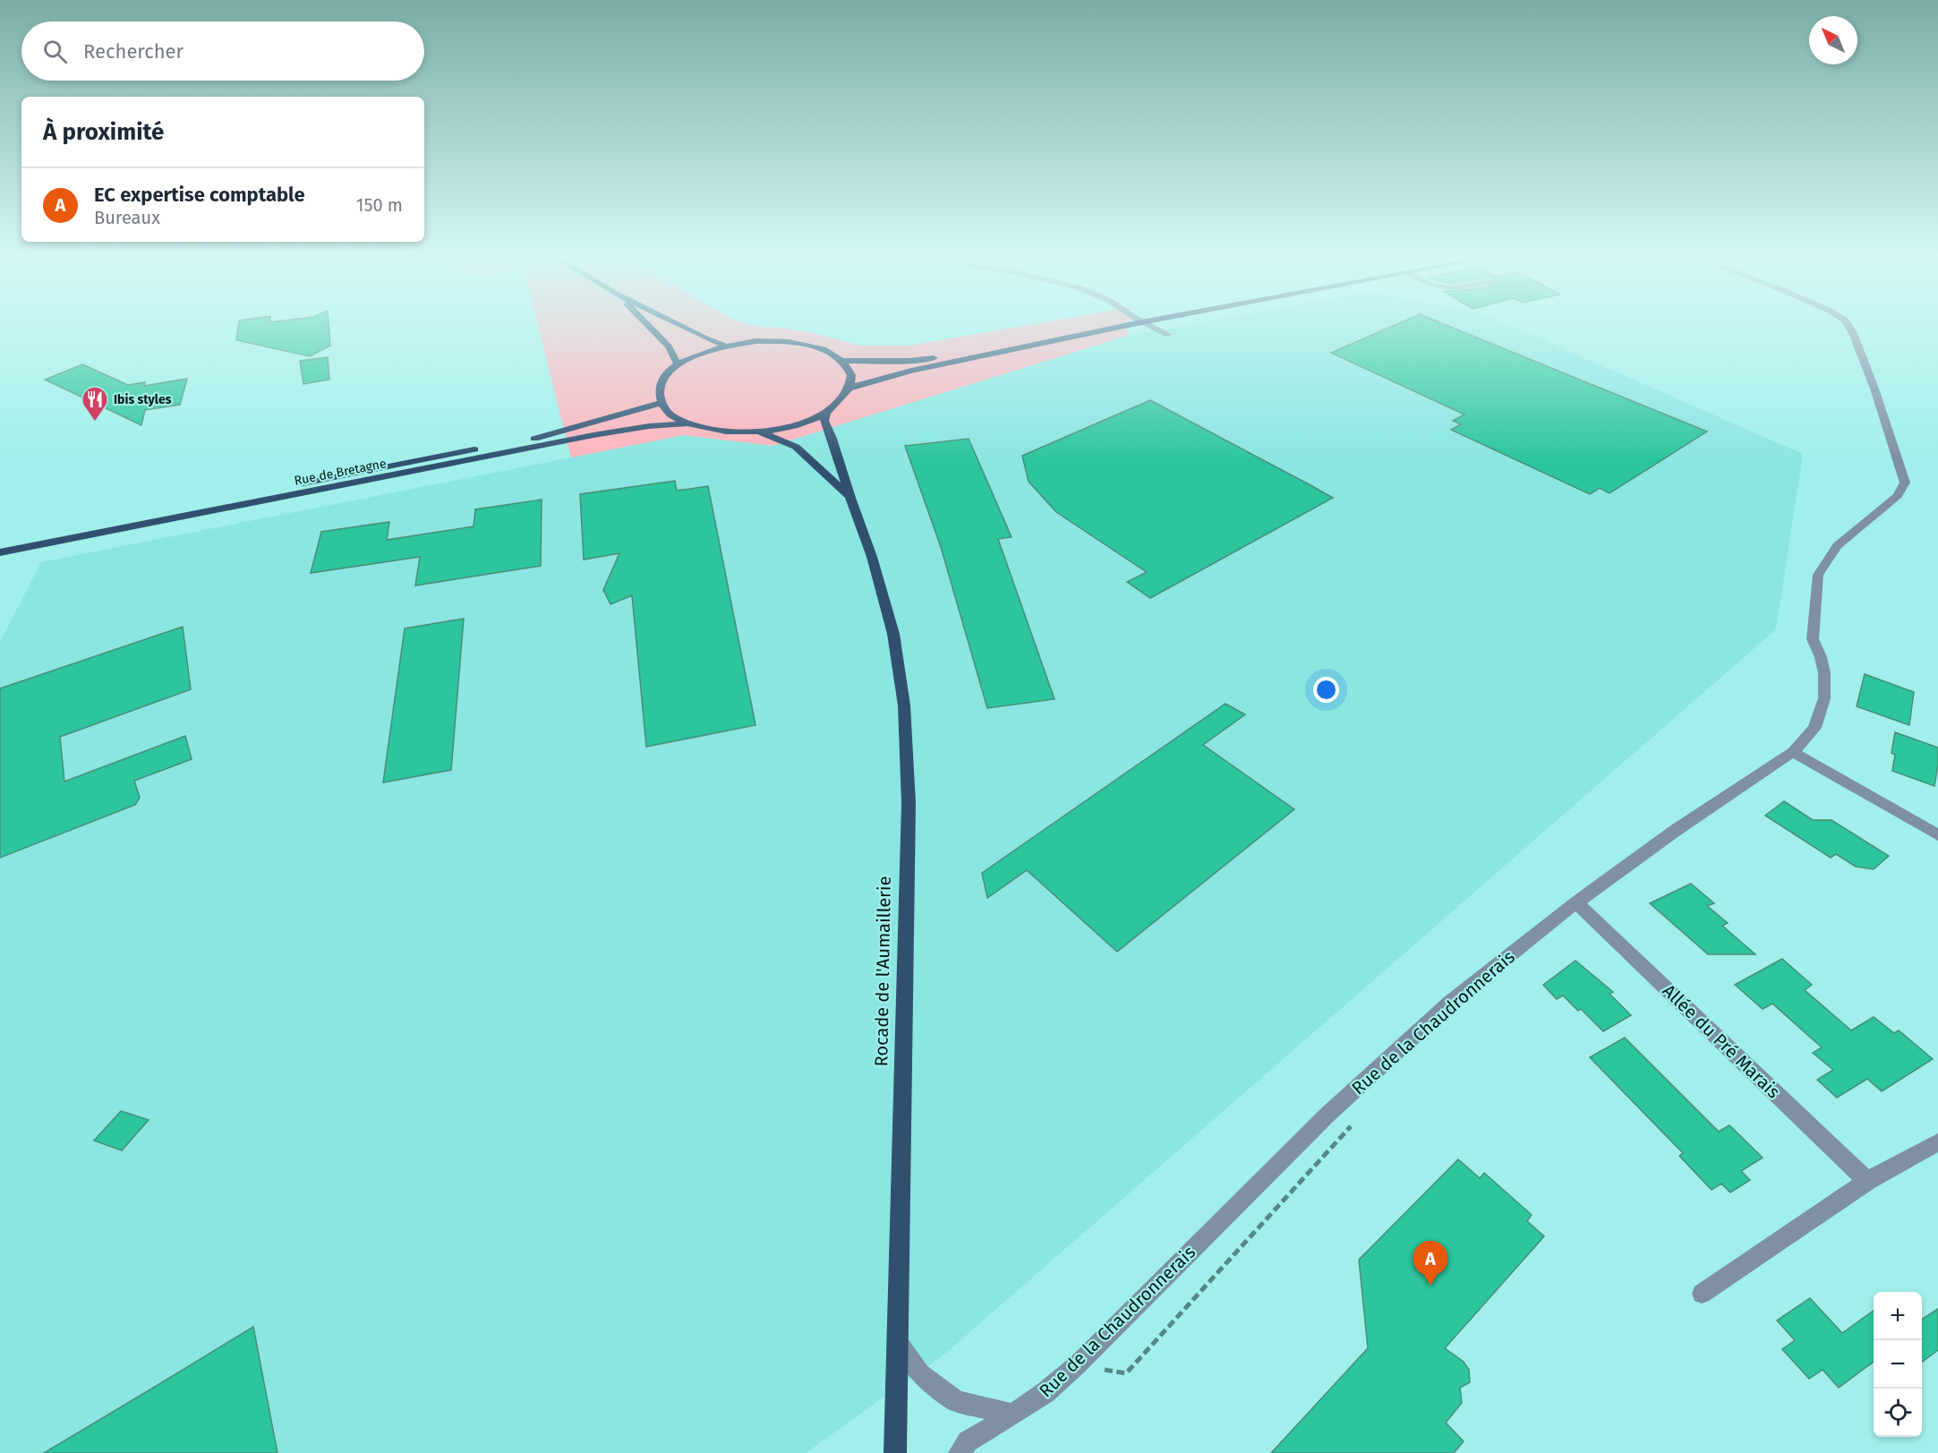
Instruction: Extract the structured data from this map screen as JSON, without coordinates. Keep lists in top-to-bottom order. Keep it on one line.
{"streets":{"main road":["Rue de Bretagne","Rocade de l'Aumaillerie"],"street":["Rue de la Chaudronnerais","Allée du Pré Marais"]},"crossings":[["Rue de la Chaudronnerais","Allée du Pré Marais"]],"places":{"restaurant":["Ibis styles"]},"north":"top left","page":{"search":"Rechercher","heading":"À proximité","list":[{"mark":"A","name":"EC expertise comptable","note":"Bureaux","value":"150 m"}],"pins":"A","map_buttons":["+","−"]}}
